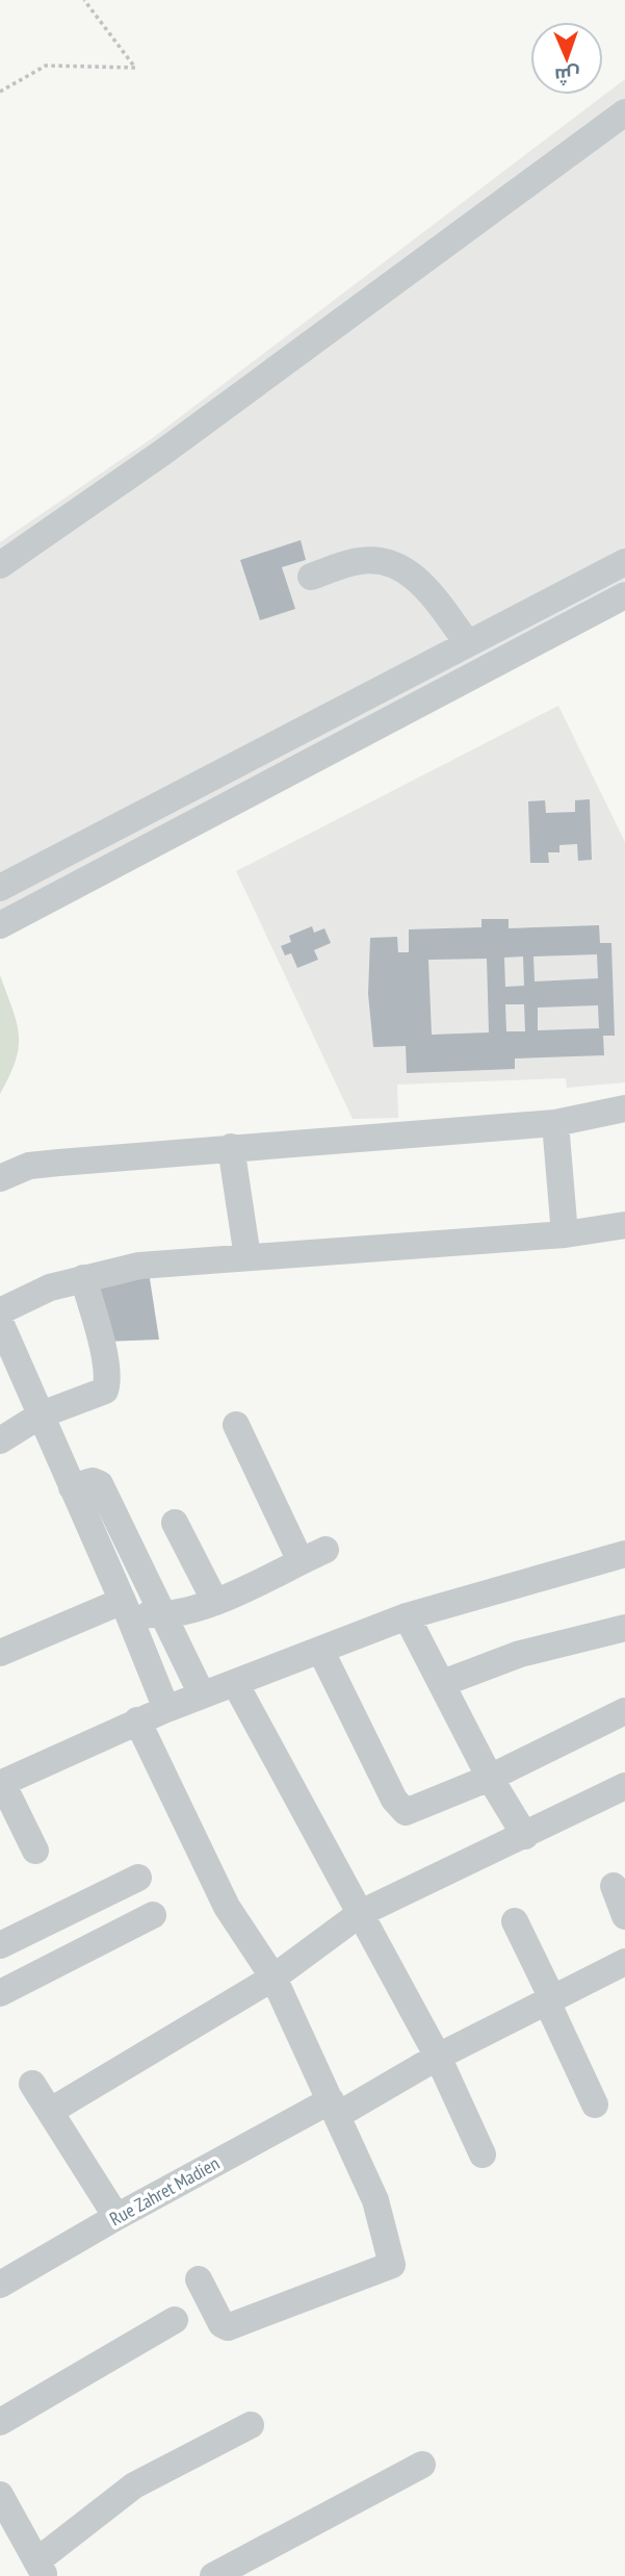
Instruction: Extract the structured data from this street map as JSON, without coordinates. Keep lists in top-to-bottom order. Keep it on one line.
{"streets":{"street":["Rue Zahret Madien"]},"north":"bottom"}
